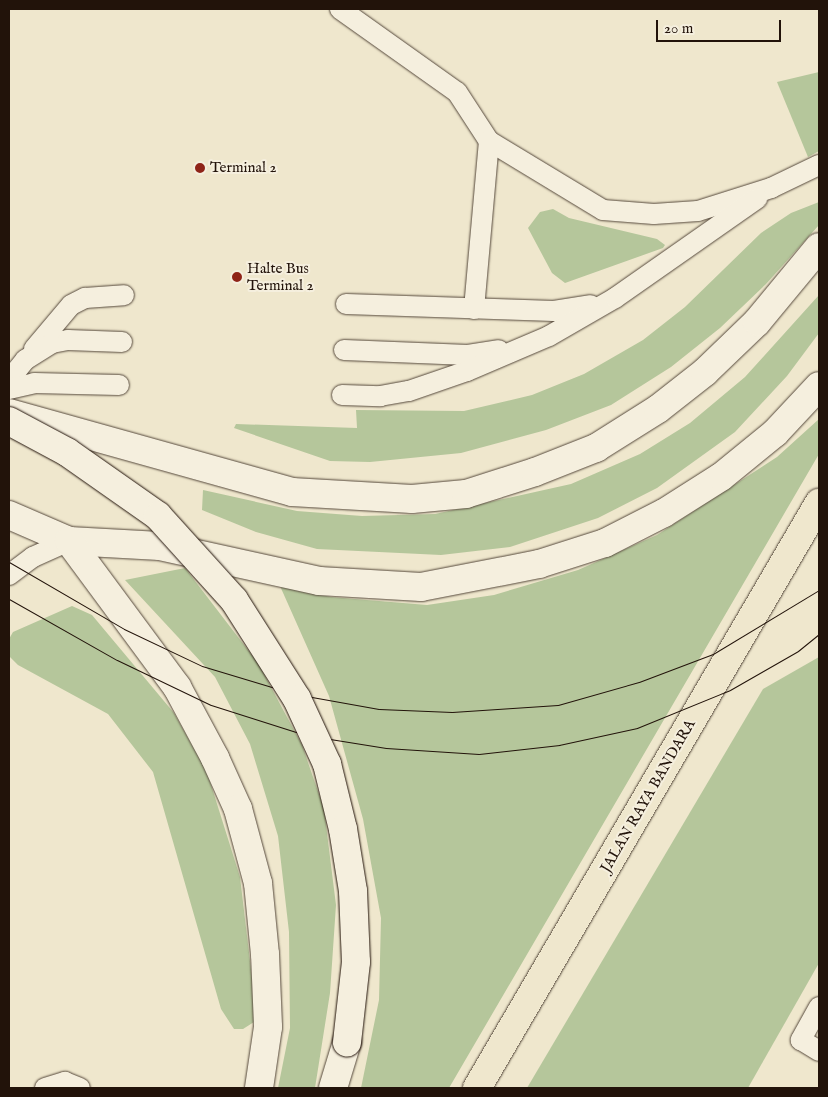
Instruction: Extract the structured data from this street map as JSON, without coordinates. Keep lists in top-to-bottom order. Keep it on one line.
{"streets":{"main road":["JALAN RAYA BANDARA"]},"places":["Terminal 2","Halte Bus Terminal 2"],"scale_bar":"20 m"}
